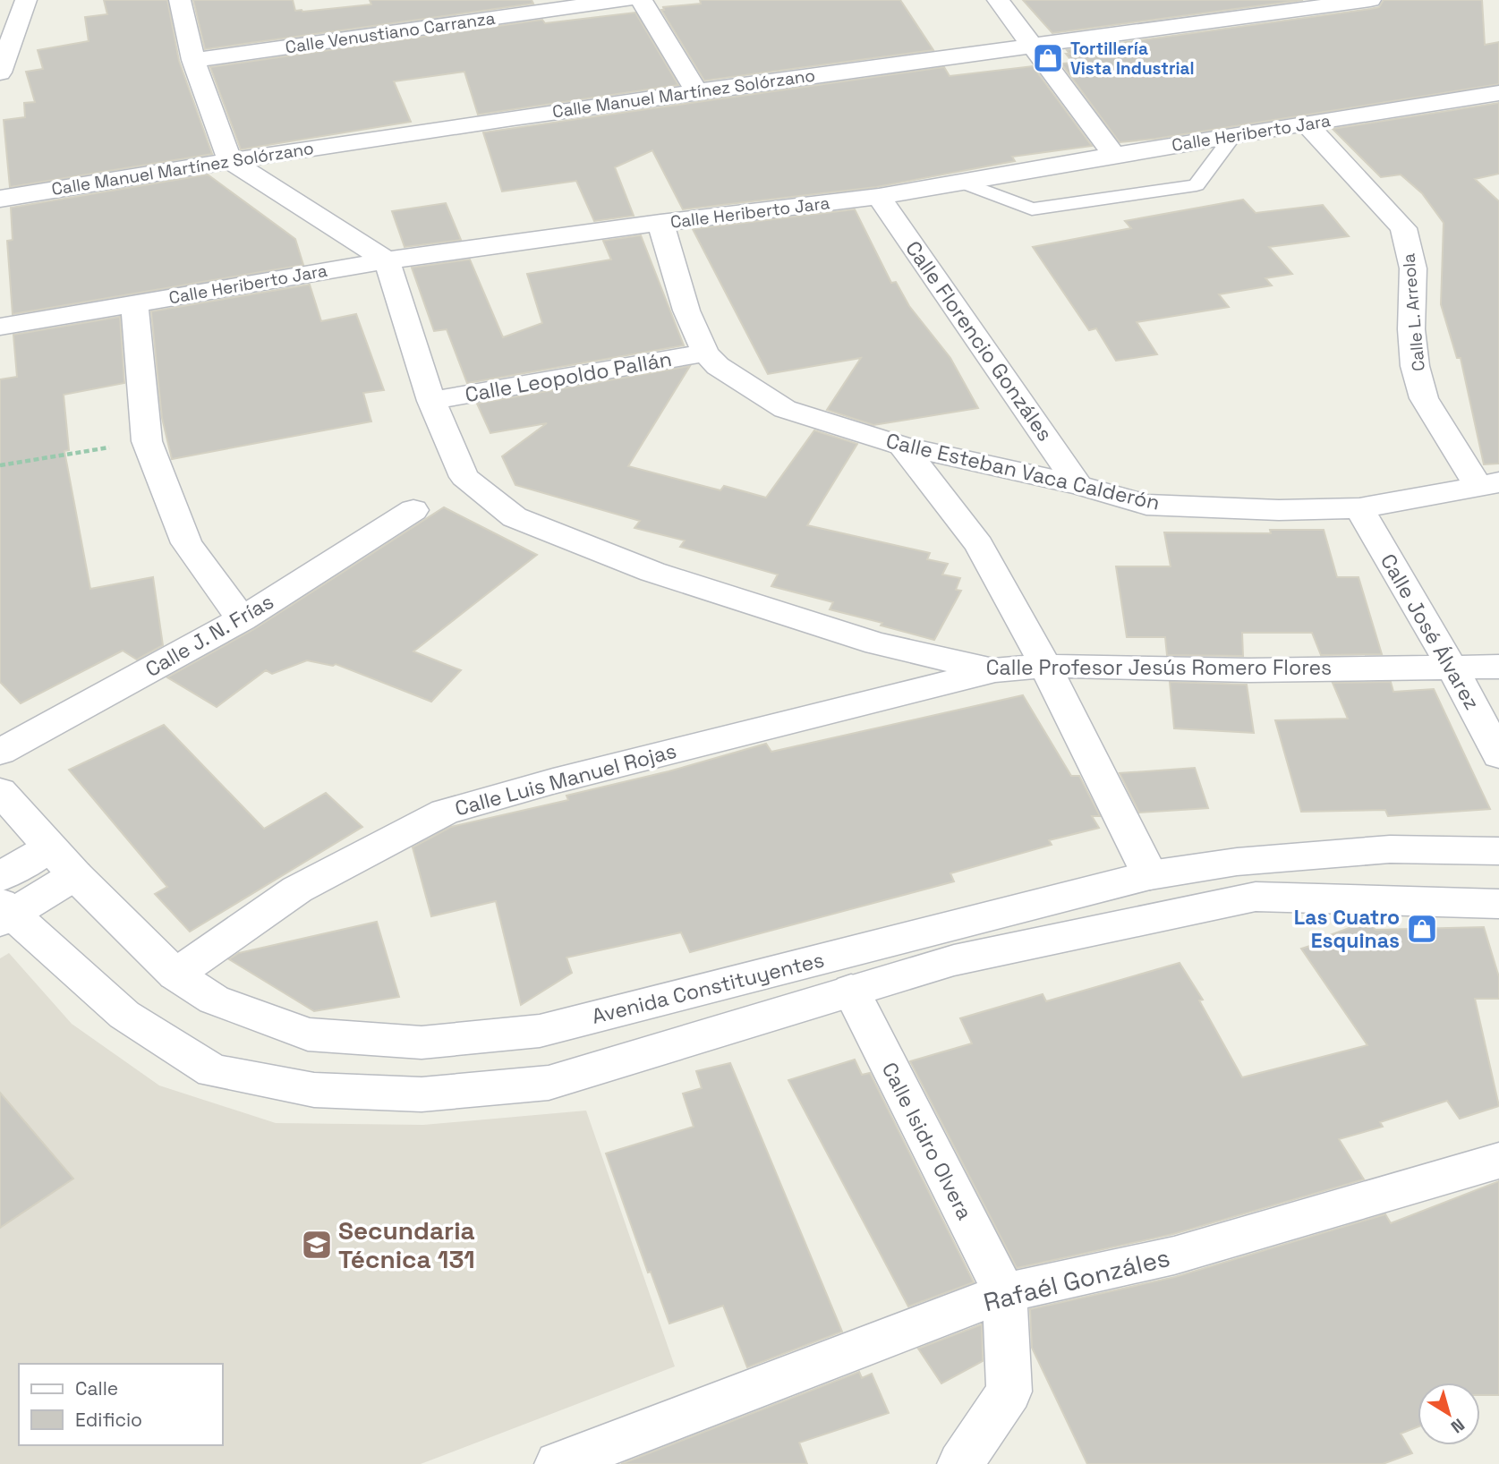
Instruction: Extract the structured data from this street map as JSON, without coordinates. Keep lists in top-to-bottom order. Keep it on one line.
{"streets":{"street":["Calle Venustiano Carranza","Calle Manuel Martínez Solórzano","Calle Heriberto Jara","Calle L. Arreola","Calle Florencio Gonzáles","Calle Leopoldo Pallán","Calle Esteban Vaca Calderón","Calle José Álvarez","Calle J. N. Frías","Calle Profesor Jesús Romero Flores","Calle Luis Manuel Rojas","Avenida Constituyentes","Calle Isidro Olvera","Rafaél Gonzáles"]},"crossings":[["Calle Heriberto Jara","Calle L. Arreola"],["Calle Heriberto Jara","Calle Florencio Gonzáles"],["Calle Heriberto Jara","Calle Esteban Vaca Calderón"],["Calle Heriberto Jara","Calle Profesor Jesús Romero Flores"],["Calle L. Arreola","Calle Esteban Vaca Calderón"],["Calle Florencio Gonzáles","Calle Esteban Vaca Calderón"],["Calle Leopoldo Pallán","Calle Esteban Vaca Calderón"],["Calle Leopoldo Pallán","Calle Profesor Jesús Romero Flores"],["Calle Esteban Vaca Calderón","Calle José Álvarez"],["Calle José Álvarez","Calle Profesor Jesús Romero Flores"],["Calle Profesor Jesús Romero Flores","Calle Luis Manuel Rojas"],["Calle Luis Manuel Rojas","Avenida Constituyentes"],["Avenida Constituyentes","Calle Isidro Olvera"],["Calle Isidro Olvera","Rafaél Gonzáles"]],"places":{"shop":["Tortillería Vista Industrial","Las Cuatro Esquinas"],"school or university":["Secundaria Técnica 131"]},"legend":["Calle","Edificio"],"north":"bottom right"}
